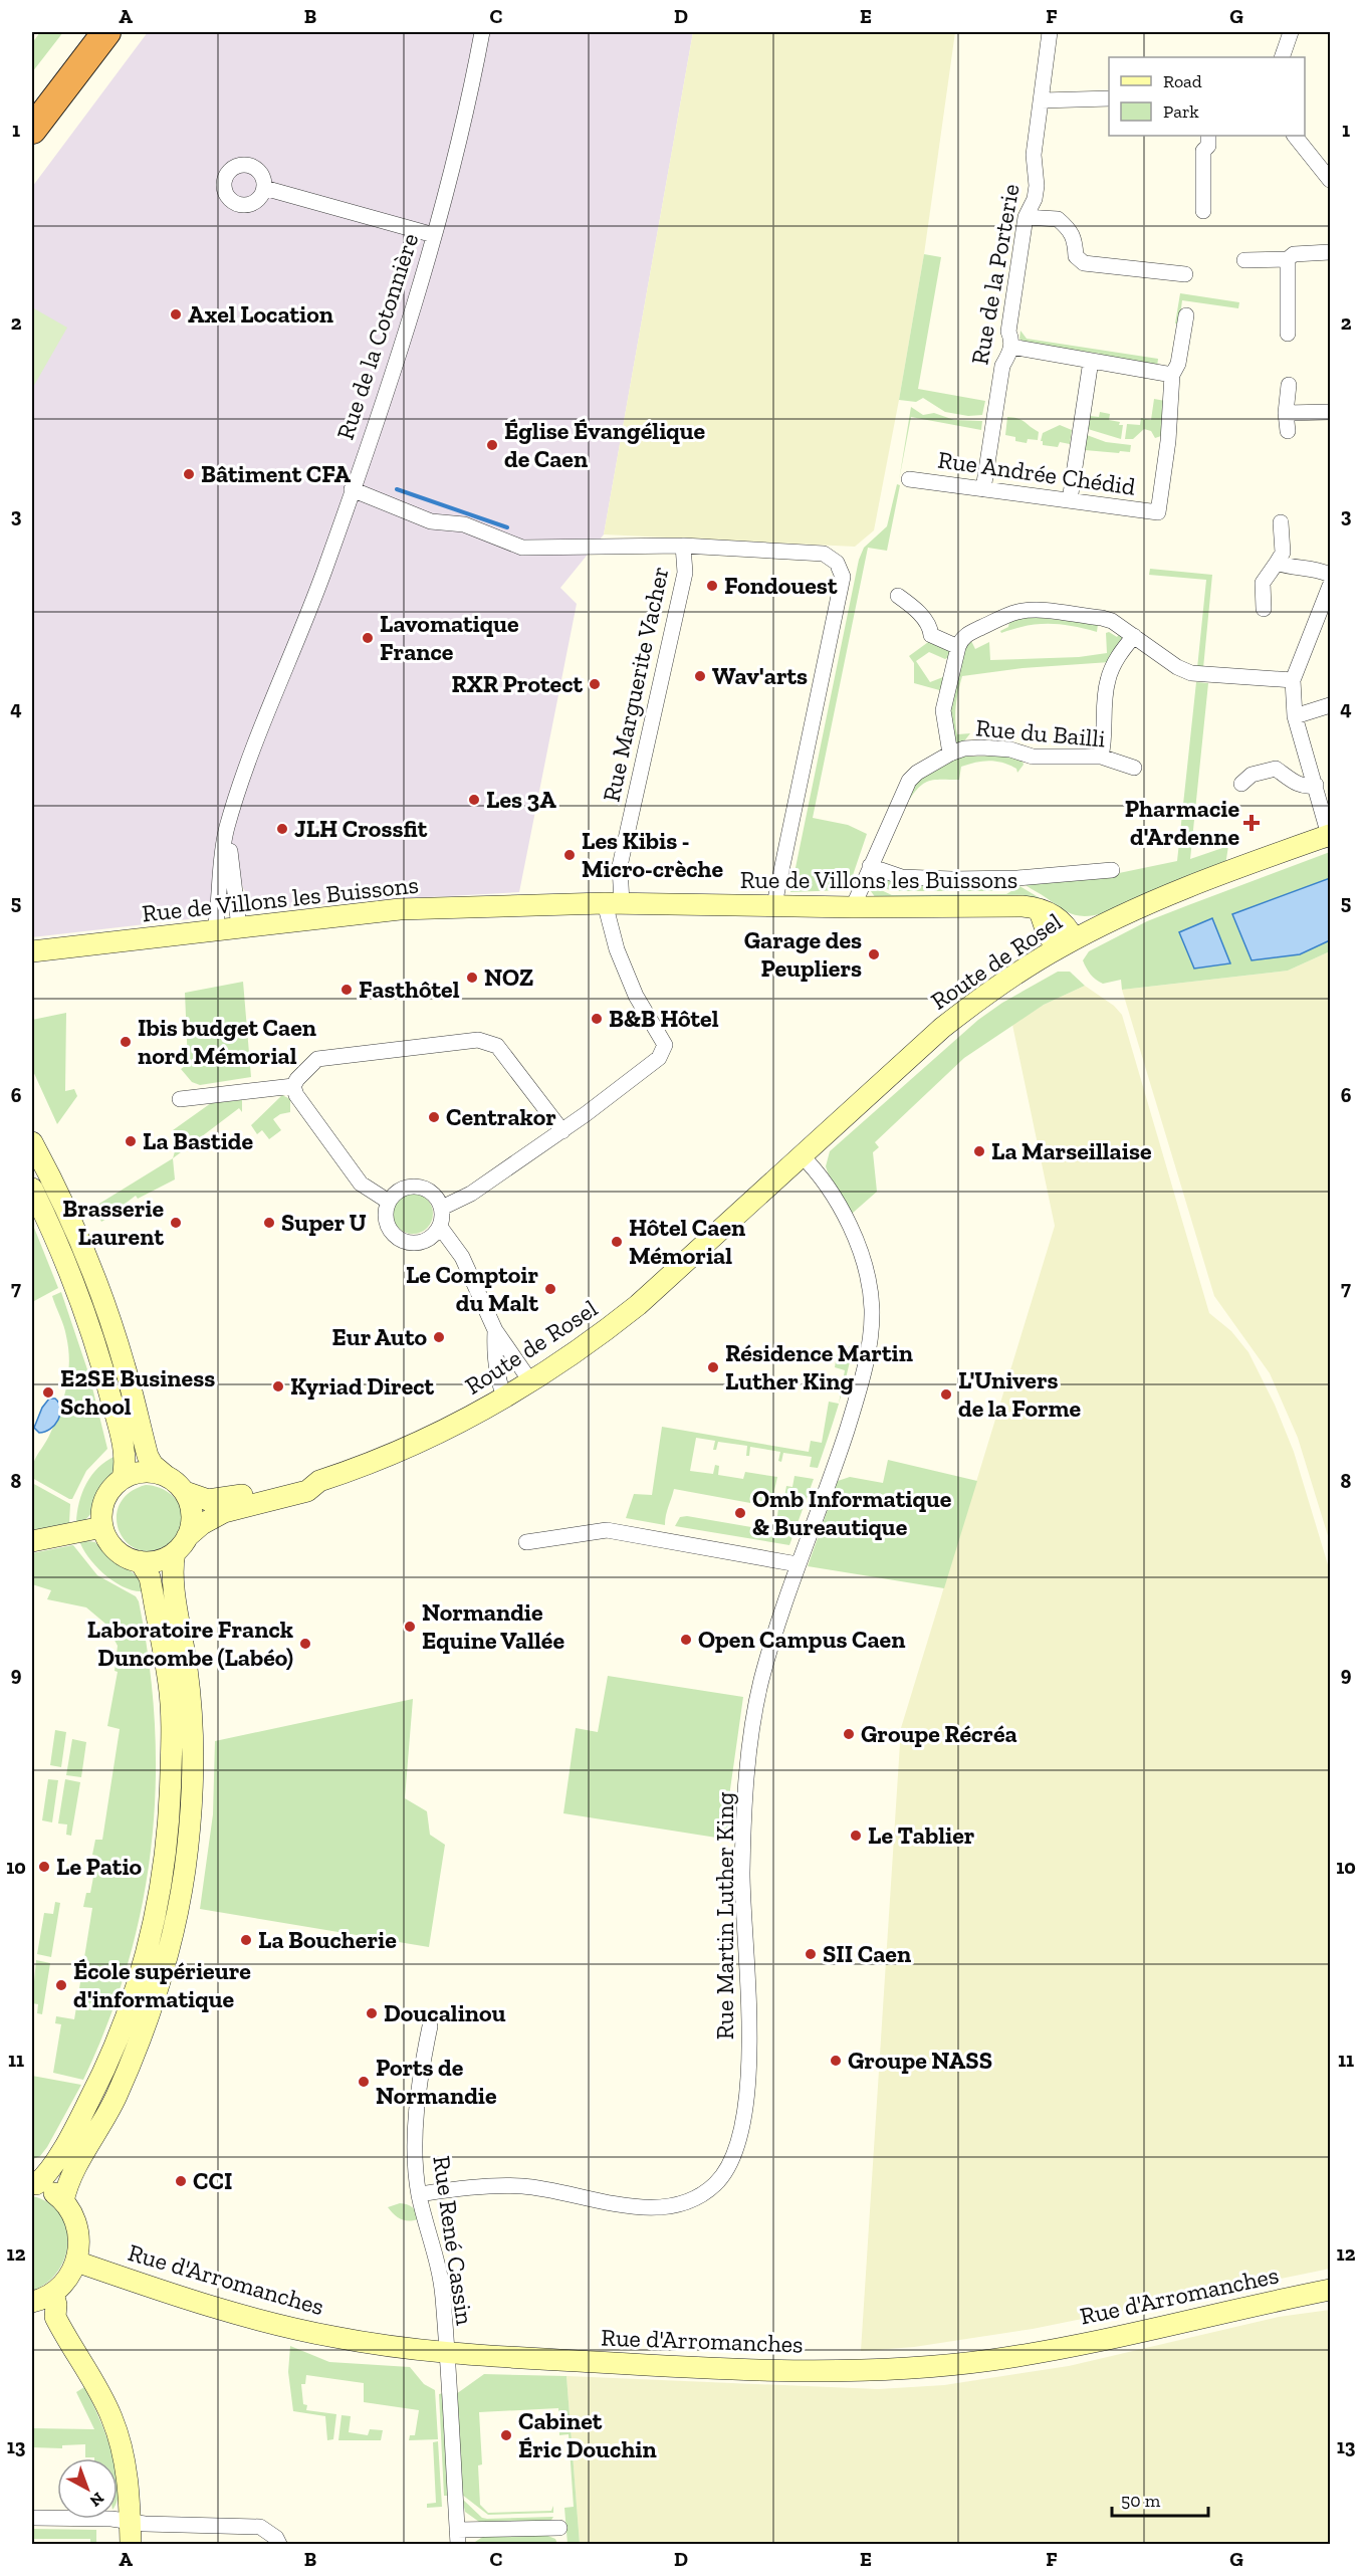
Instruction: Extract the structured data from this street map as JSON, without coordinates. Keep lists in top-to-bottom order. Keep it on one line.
{"streets":{"main road":["Rue de Villons les Buissons","Route de Rosel","Rue d'Arromanches"],"street":["Rue de la Porterie","Rue de la Cotonnière","Rue Andrée Chédid","Rue Marguerite Vacher","Rue du Bailli","Rue Martin Luther King","Rue René Cassin"]},"crossings":[["Rue de la Porterie","Rue Andrée Chédid"],["Rue de la Cotonnière","Rue Marguerite Vacher"],["Rue de la Cotonnière","Rue de Villons les Buissons"],["Rue Marguerite Vacher","Rue de Villons les Buissons"],["Rue du Bailli","Rue de Villons les Buissons"],["Rue de Villons les Buissons","Route de Rosel"],["Route de Rosel","Rue Martin Luther King"],["Rue Martin Luther King","Rue René Cassin"],["Rue René Cassin","Rue d'Arromanches"]],"places":{"other":["Axel Location","Église Évangélique de Caen","Bâtiment CFA","Fondouest","Lavomatique France","Wav'arts","RXR Protect","Les 3A","JLH Crossfit","Les Kibis - Micro-crèche","Garage des Peupliers","NOZ","Fasthôtel","B&B Hôtel","Ibis budget Caen nord Mémorial","Centrakor","La Bastide","La Marseillaise","Brasserie Laurent","Super U","Hôtel Caen Mémorial","Le Comptoir du Malt","Eur Auto","Résidence Martin Luther King","Kyriad Direct","E2SE Business School","L'Univers de la Forme","Omb Informatique & Bureautique","Normandie Equine Vallée","Open Campus Caen","Laboratoire Franck Duncombe (Labéo)","Groupe Récréa","Le Tablier","Le Patio","La Boucherie","SII Caen","École supérieure d'informatique","Doucalinou","Groupe NASS","Ports de Normandie","CCI","Cabinet Éric Douchin"],"health":["Pharmacie d'Ardenne"]},"legend":["Road","Park"],"scale_bar":"50 m","north":"bottom right","grid":{"columns":["A","B","C","D","E","F","G"],"rows":["1","2","3","4","5","6","7","8","9","10","11","12","13"]}}
